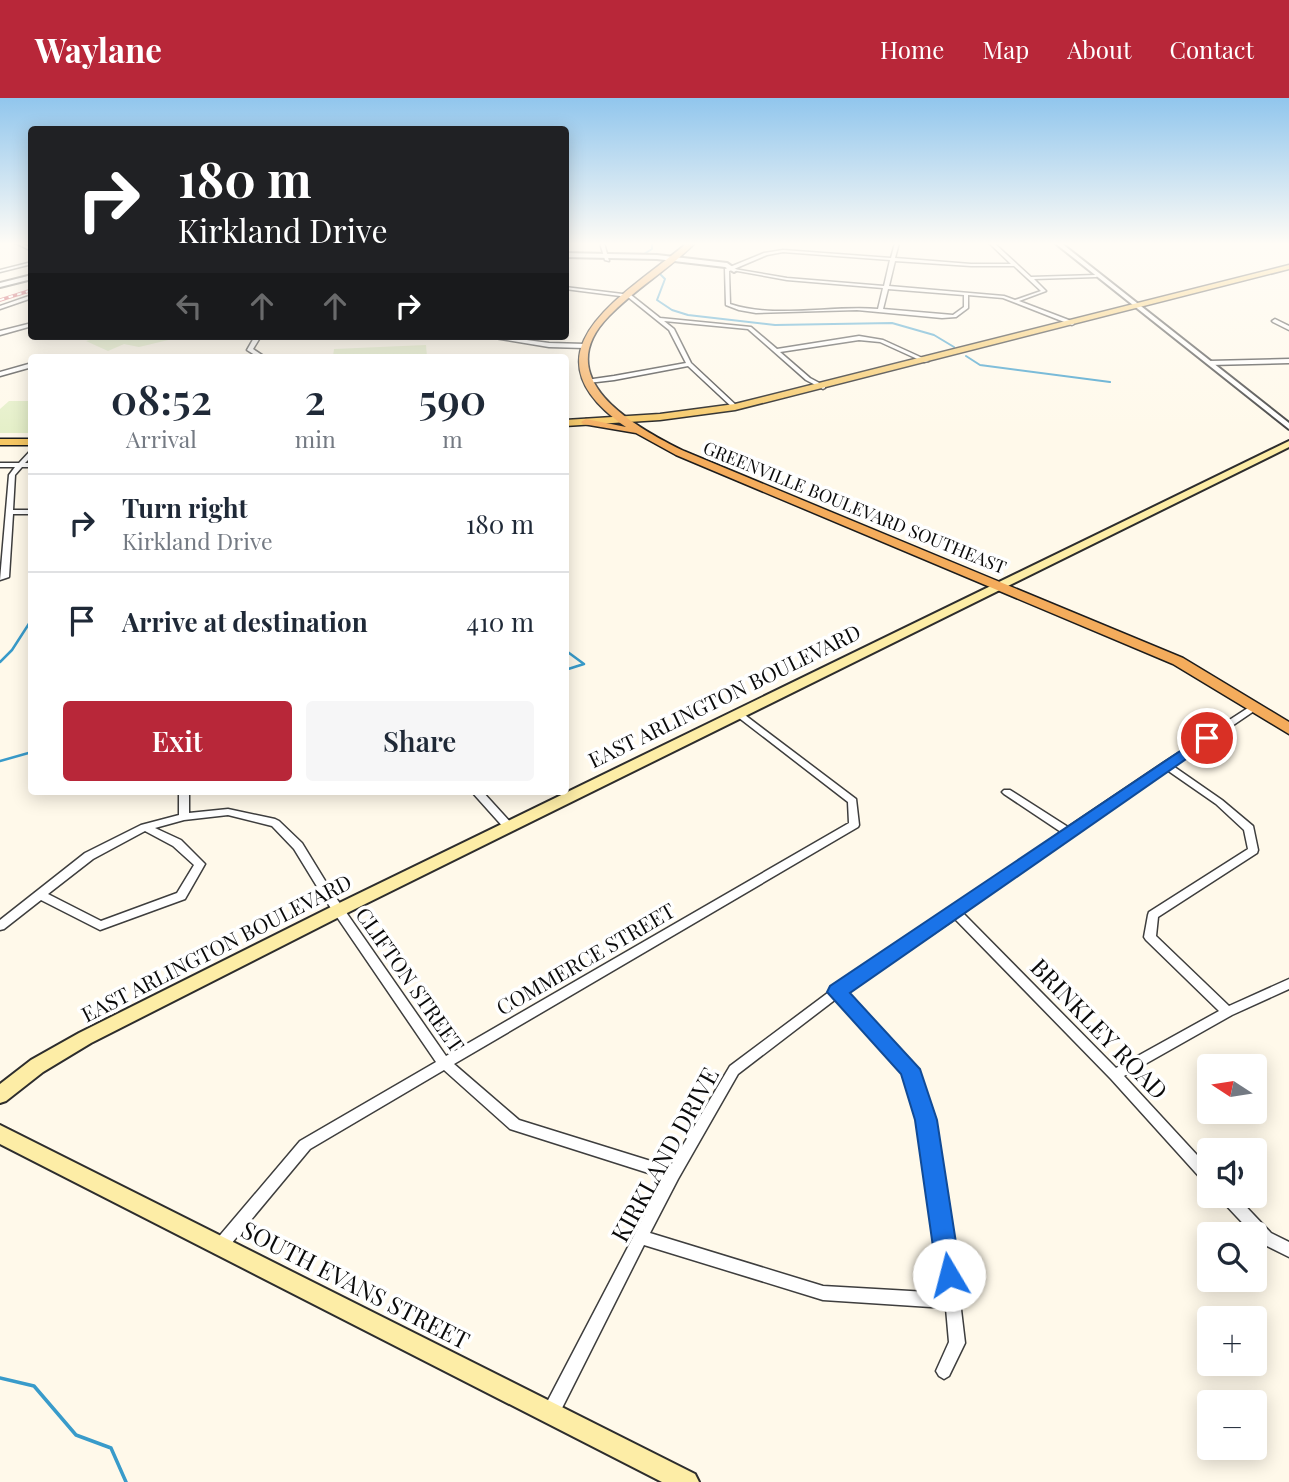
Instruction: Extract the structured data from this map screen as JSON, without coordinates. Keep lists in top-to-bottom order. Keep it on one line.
{"streets":{"highway":["GREENVILLE BOULEVARD SOUTHEAST"],"main road":["EAST ARLINGTON BOULEVARD","SOUTH EVANS STREET"],"street":["COMMERCE STREET","CLIFTON STREET","BRINKLEY ROAD","KIRKLAND DRIVE"]},"crossings":[["GREENVILLE BOULEVARD SOUTHEAST","EAST ARLINGTON BOULEVARD"],["GREENVILLE BOULEVARD SOUTHEAST","KIRKLAND DRIVE"],["EAST ARLINGTON BOULEVARD","COMMERCE STREET"],["EAST ARLINGTON BOULEVARD","CLIFTON STREET"],["COMMERCE STREET","CLIFTON STREET"],["COMMERCE STREET","SOUTH EVANS STREET"],["CLIFTON STREET","KIRKLAND DRIVE"],["BRINKLEY ROAD","KIRKLAND DRIVE"],["KIRKLAND DRIVE","SOUTH EVANS STREET"]],"north":"left","page":{"header":"Waylane","nav":["Home","Map","About","Contact"],"turn":["180 m","Kirkland Drive"],"eta":["08:52","Arrival","2","min","590","m"],"list":[{"name":"Turn right","note":"Kirkland Drive","value":"180 m"},{"name":"Arrive at destination","value":"410 m"}],"buttons":["Exit","Share"],"map_buttons":["+","−"]}}
